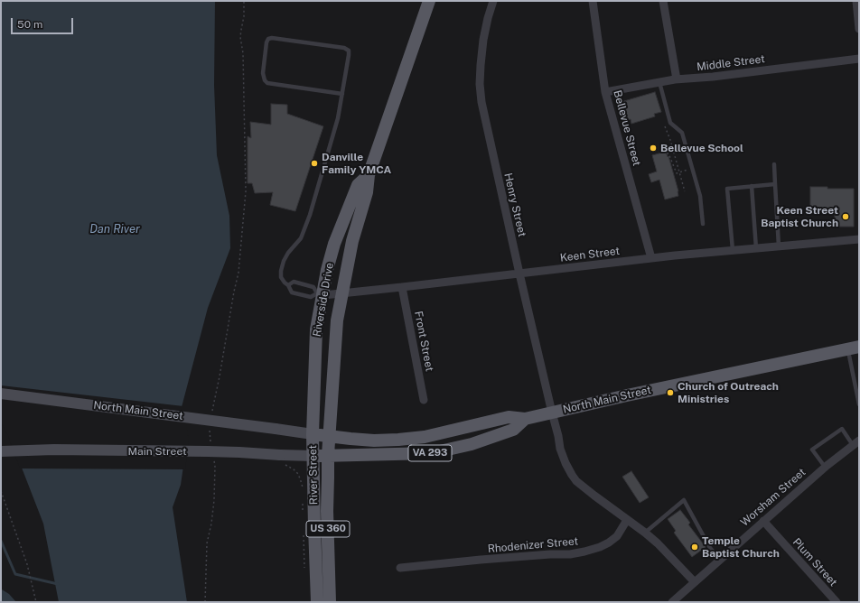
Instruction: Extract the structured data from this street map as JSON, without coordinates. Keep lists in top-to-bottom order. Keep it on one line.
{"streets":{"main road":["Riverside Drive","North Main Street","Main Street","VA 293","River Street","US 360"],"street":["Middle Street","Bellevue Street","Henry Street","Keen Street","Front Street","Worsham Street","Rhodenizer Street","Plum Street"]},"crossings":[["Middle Street","Bellevue Street"],["Bellevue Street","Keen Street"],["Henry Street","Keen Street"],["Henry Street","North Main Street"],["Henry Street","Rhodenizer Street"],["Keen Street","Riverside Drive"],["Keen Street","Front Street"],["Riverside Drive","North Main Street"],["Riverside Drive","River Street"],["North Main Street","Main Street"],["North Main Street","River Street"],["Main Street","River Street"],["Worsham Street","Plum Street"]],"water":["Dan River"],"places":["Bellevue School","Danville Family YMCA","Keen Street Baptist Church","Church of Outreach Ministries","Temple Baptist Church"],"scale_bar":"50 m"}
